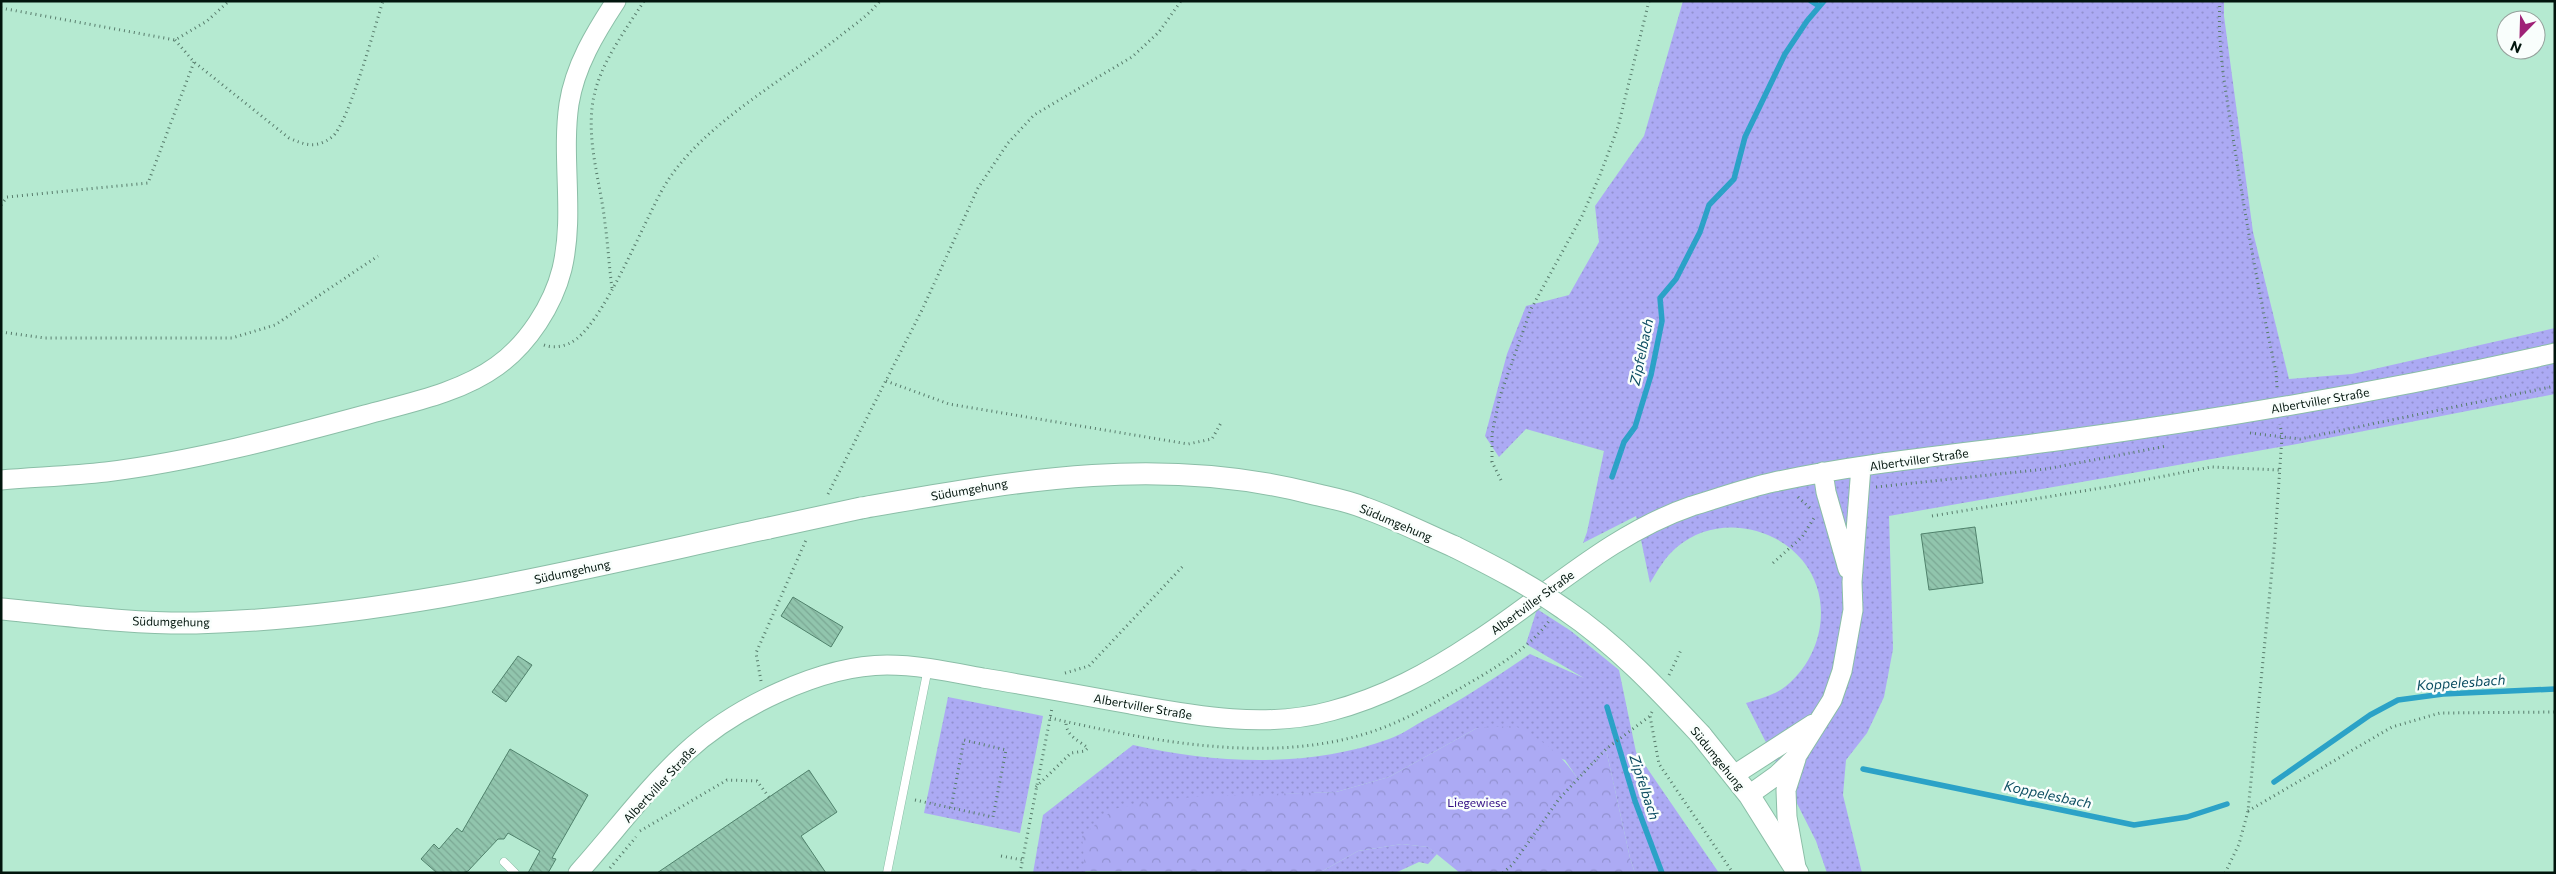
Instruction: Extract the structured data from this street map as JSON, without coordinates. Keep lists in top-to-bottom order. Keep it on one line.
{"streets":{"main road":["Südumgehung"],"street":["Albertviller Straße"]},"water":["Zipfelbach","Koppelesbach"],"parks":["Liegewiese"],"north":"bottom left"}
